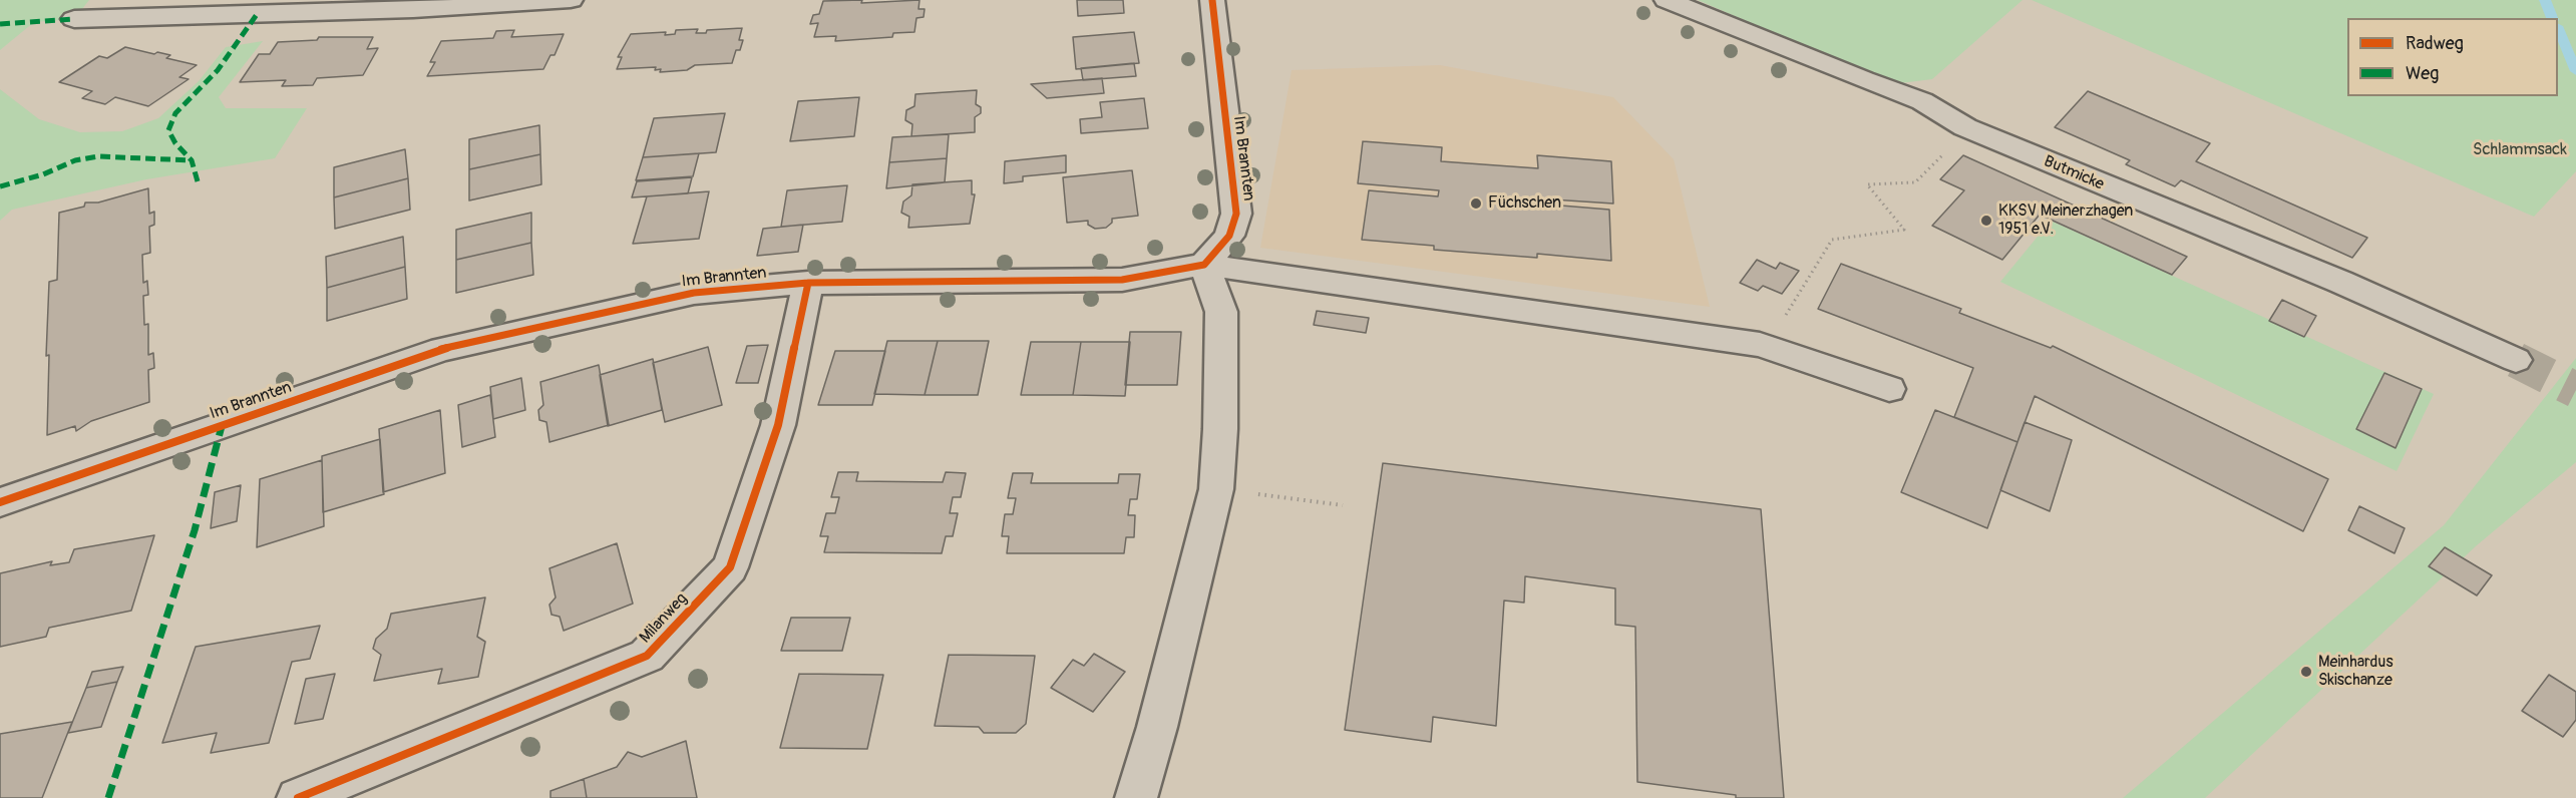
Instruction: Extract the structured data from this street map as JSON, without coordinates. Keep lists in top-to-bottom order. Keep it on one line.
{"streets":{"street":["Im Brannten","Butmicke","Milanweg"]},"crossings":[["Im Brannten","Milanweg"]],"parks":["Schlammsack"],"places":["Füchschen","KKSV Meinerzhagen 1951 e.V.","Meinhardus Skischanze"],"legend":["Radweg","Weg"]}
